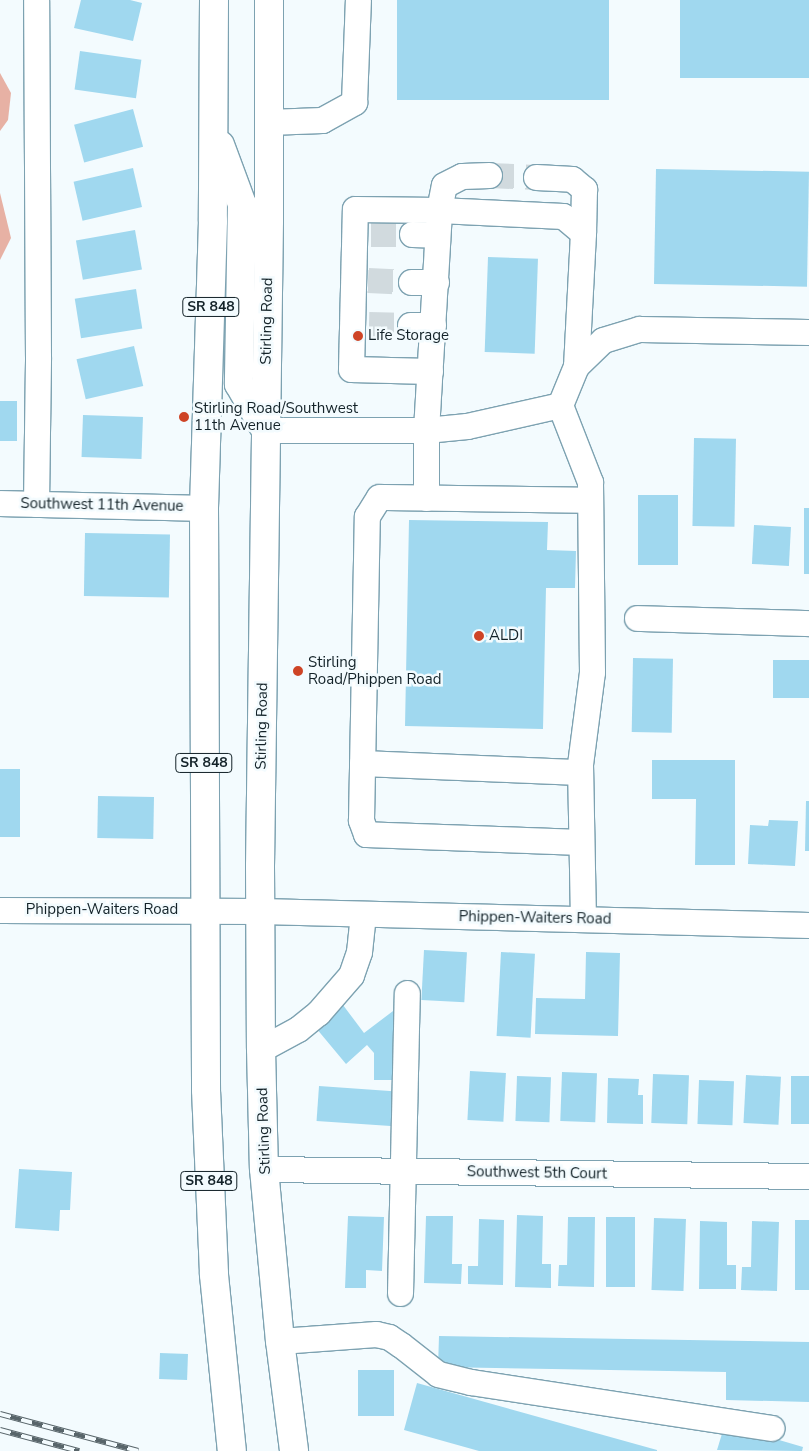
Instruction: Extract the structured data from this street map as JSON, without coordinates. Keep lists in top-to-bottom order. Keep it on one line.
{"streets":{"main road":["SR 848","Stirling Road"],"street":["Southwest 11th Avenue","Phippen-Waiters Road","Southwest 5th Court"]},"crossings":[["SR 848","Southwest 11th Avenue"],["SR 848","Phippen-Waiters Road"],["Stirling Road","Phippen-Waiters Road"],["Stirling Road","Southwest 5th Court"]],"places":["Life Storage","Stirling Road/Southwest 11th Avenue","ALDI","Stirling Road/Phippen Road"]}
